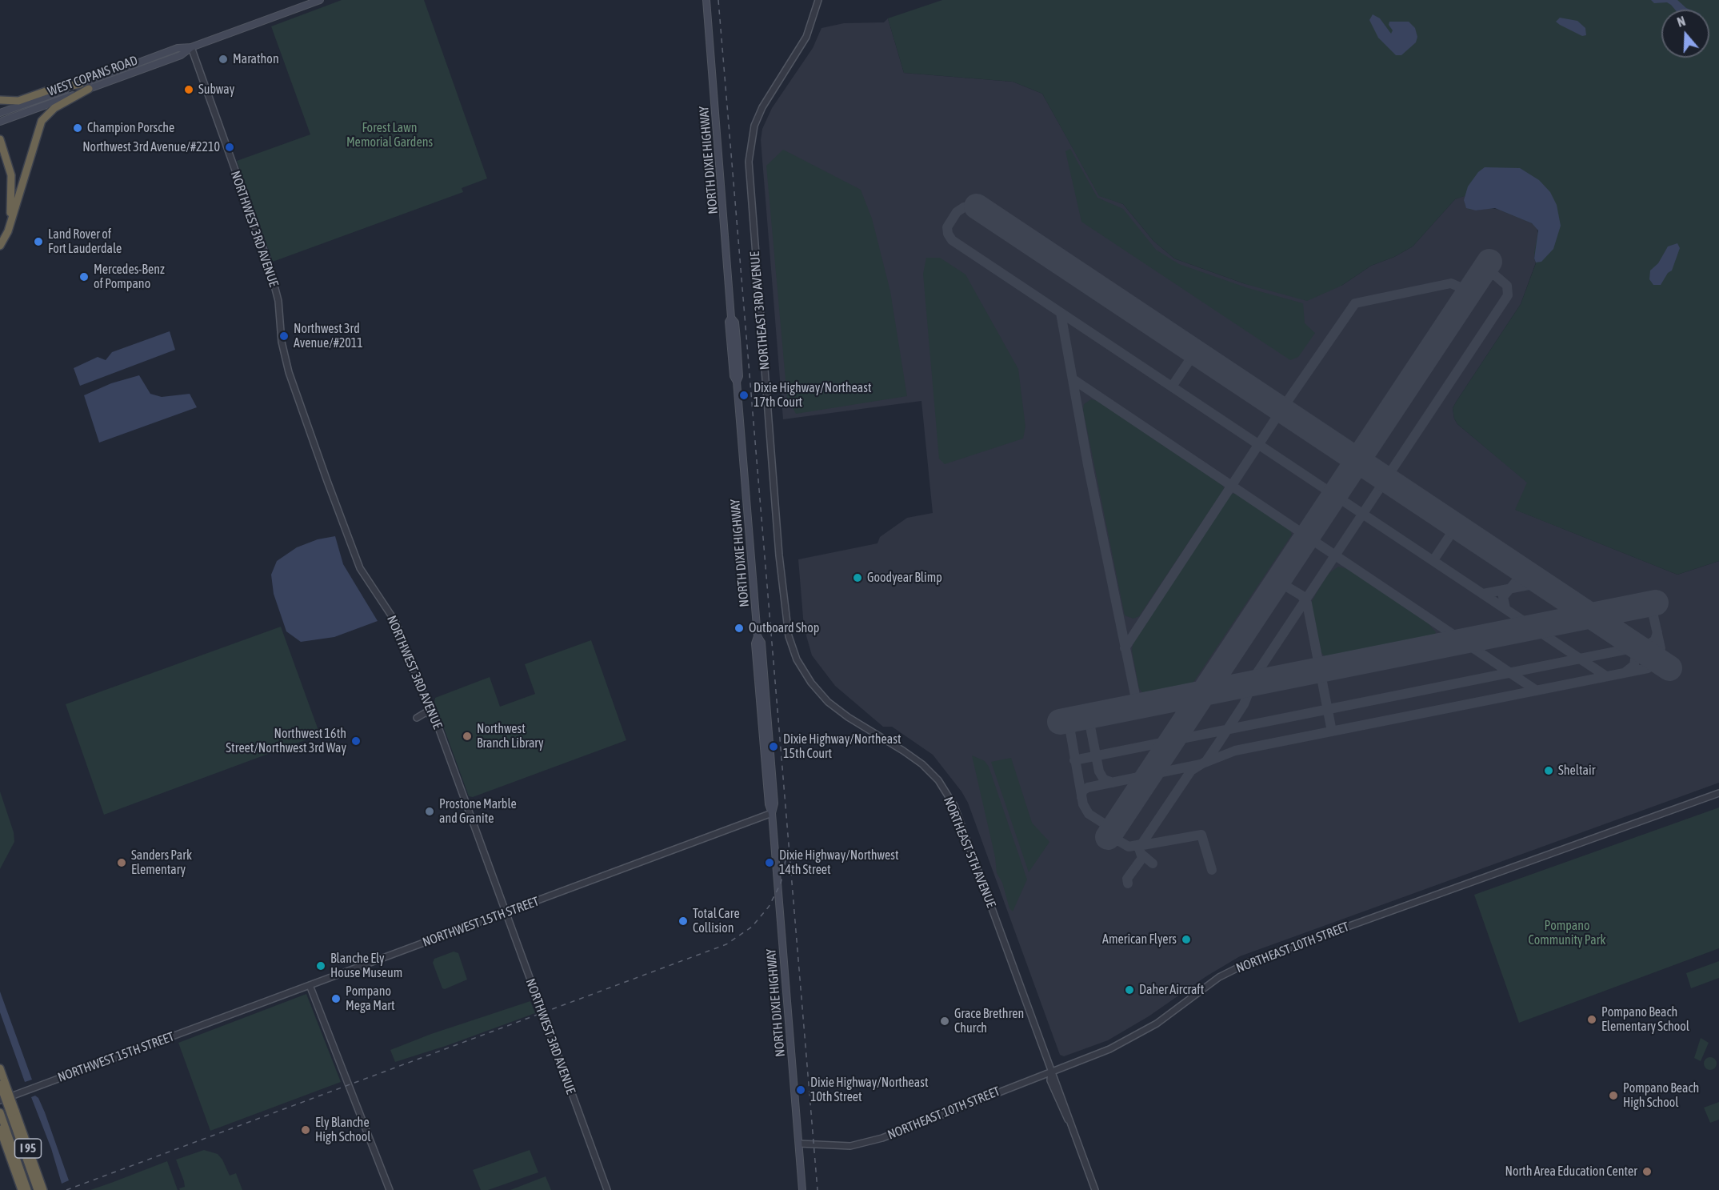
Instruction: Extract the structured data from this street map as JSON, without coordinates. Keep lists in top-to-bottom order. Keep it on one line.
{"streets":{"highway":["I 95"],"main road":["WEST COPANS ROAD","NORTH DIXIE HIGHWAY"],"street":["NORTHWEST 3RD AVENUE","NORTHEAST 3RD AVENUE","NORTHEAST 5TH AVENUE","NORTHWEST 15TH STREET","NORTHEAST 10TH STREET"]},"crossings":[["WEST COPANS ROAD","NORTHWEST 3RD AVENUE"],["NORTH DIXIE HIGHWAY","NORTHWEST 15TH STREET"],["NORTH DIXIE HIGHWAY","NORTHEAST 10TH STREET"],["NORTHWEST 3RD AVENUE","NORTHWEST 15TH STREET"],["NORTHEAST 3RD AVENUE","NORTHEAST 5TH AVENUE"],["NORTHEAST 5TH AVENUE","NORTHEAST 10TH STREET"]],"parks":["Forest Lawn Memorial Gardens","Pompano Community Park"],"places":["Marathon","Subway","Champion Porsche","Northwest 3rd Avenue/#2210","Land Rover of Fort Lauderdale","Mercedes-Benz of Pompano","Northwest 3rd Avenue/#2011","Dixie Highway/Northeast 17th Court","Goodyear Blimp","Outboard Shop","Northwest Branch Library","Northwest 16th Street/Northwest 3rd Way","Dixie Highway/Northeast 15th Court","Sheltair","Prostone Marble and Granite","Sanders Park Elementary","Dixie Highway/Northwest 14th Street","Total Care Collision","American Flyers","Blanche Ely House Museum","Daher Aircraft","Pompano Mega Mart","Pompano Beach Elementary School","Grace Brethren Church","Dixie Highway/Northeast 10th Street","Pompano Beach High School","Ely Blanche High School","North Area Education Center"],"north":"top"}
